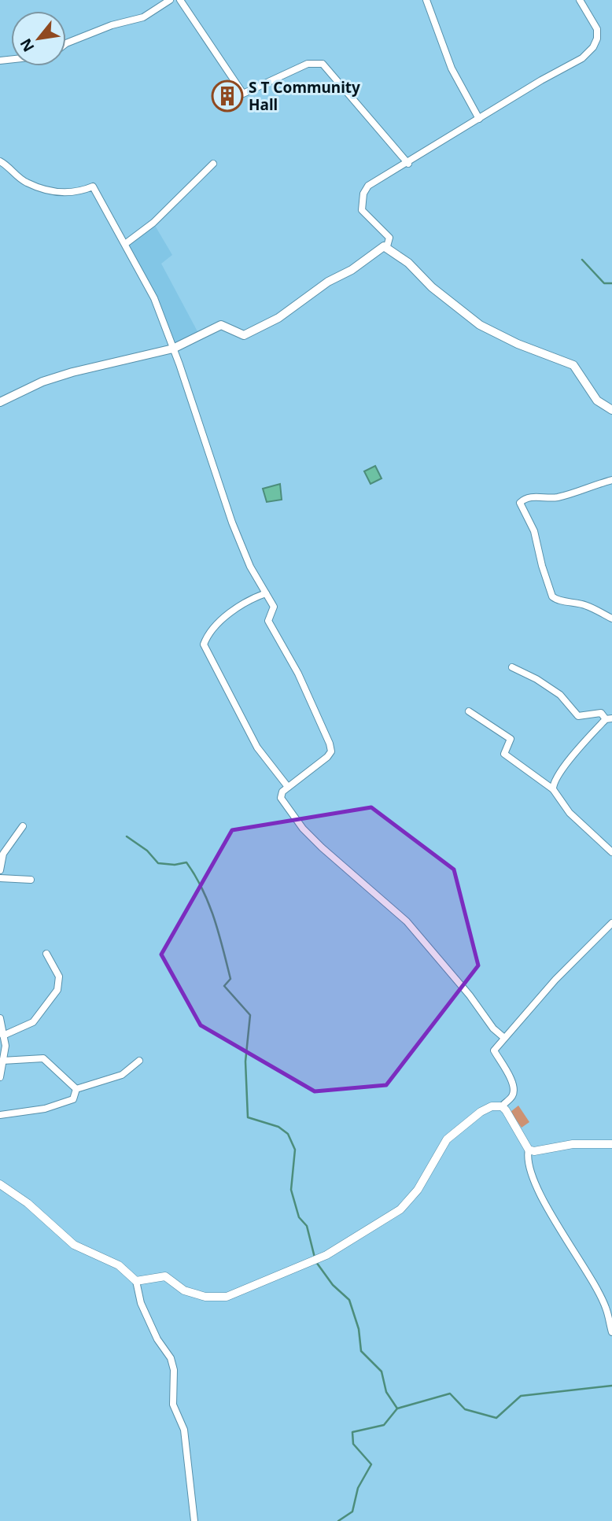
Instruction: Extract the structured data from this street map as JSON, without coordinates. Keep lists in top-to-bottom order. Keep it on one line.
{"places":{"building":["S T Community Hall"]},"north":"bottom left"}
